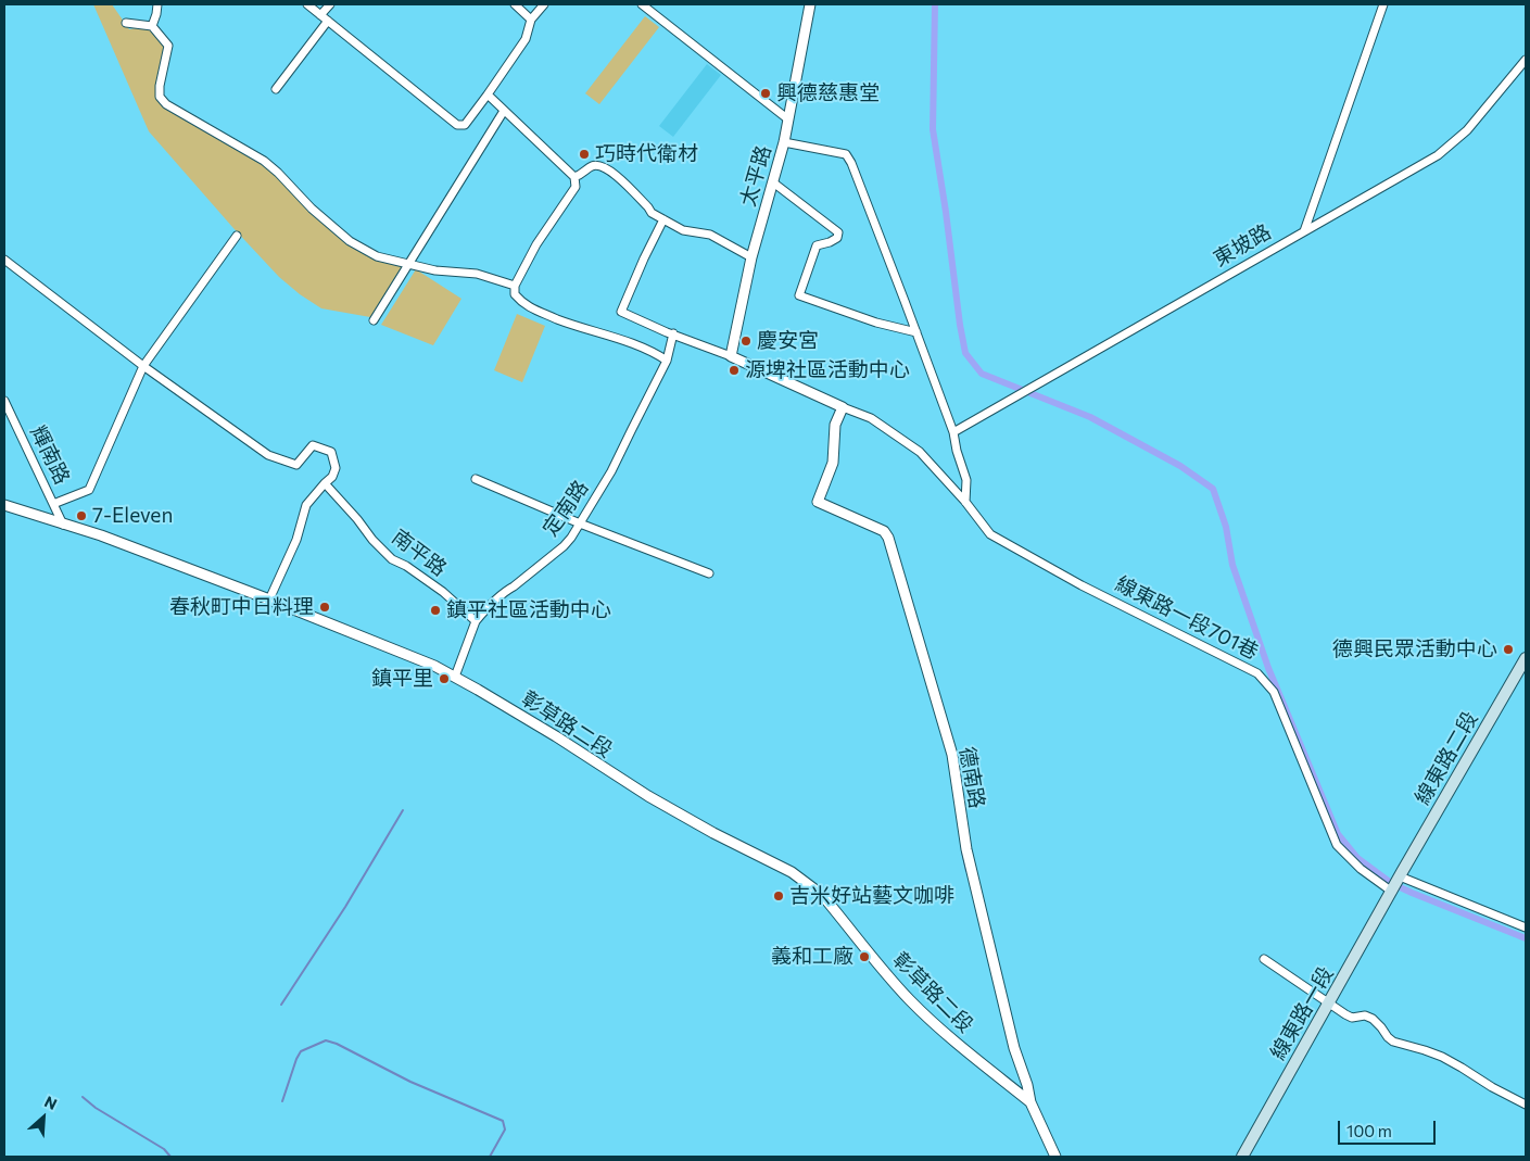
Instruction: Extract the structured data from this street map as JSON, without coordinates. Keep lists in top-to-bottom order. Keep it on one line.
{"streets":{"main road":["線東路二段","線東路一段"],"street":["太平路","東坡路","輝南路","定南路","南平路","線東路一段701巷","彰草路二段","德南路"]},"crossings":[["輝南路","彰草路二段"],["定南路","南平路"],["定南路","彰草路二段"],["線東路一段701巷","線東路二段"],["線東路一段701巷","德南路"],["線東路一段701巷","線東路一段"],["彰草路二段","德南路"],["線東路二段","線東路一段"]],"places":["興德慈惠堂","巧時代衛材","慶安宮","源埤社區活動中心","7-Eleven","春秋町中日料理","鎮平社區活動中心","德興民眾活動中心","鎮平里","吉米好站藝文咖啡","義和工廠"],"scale_bar":"100 m","north":"top right"}
